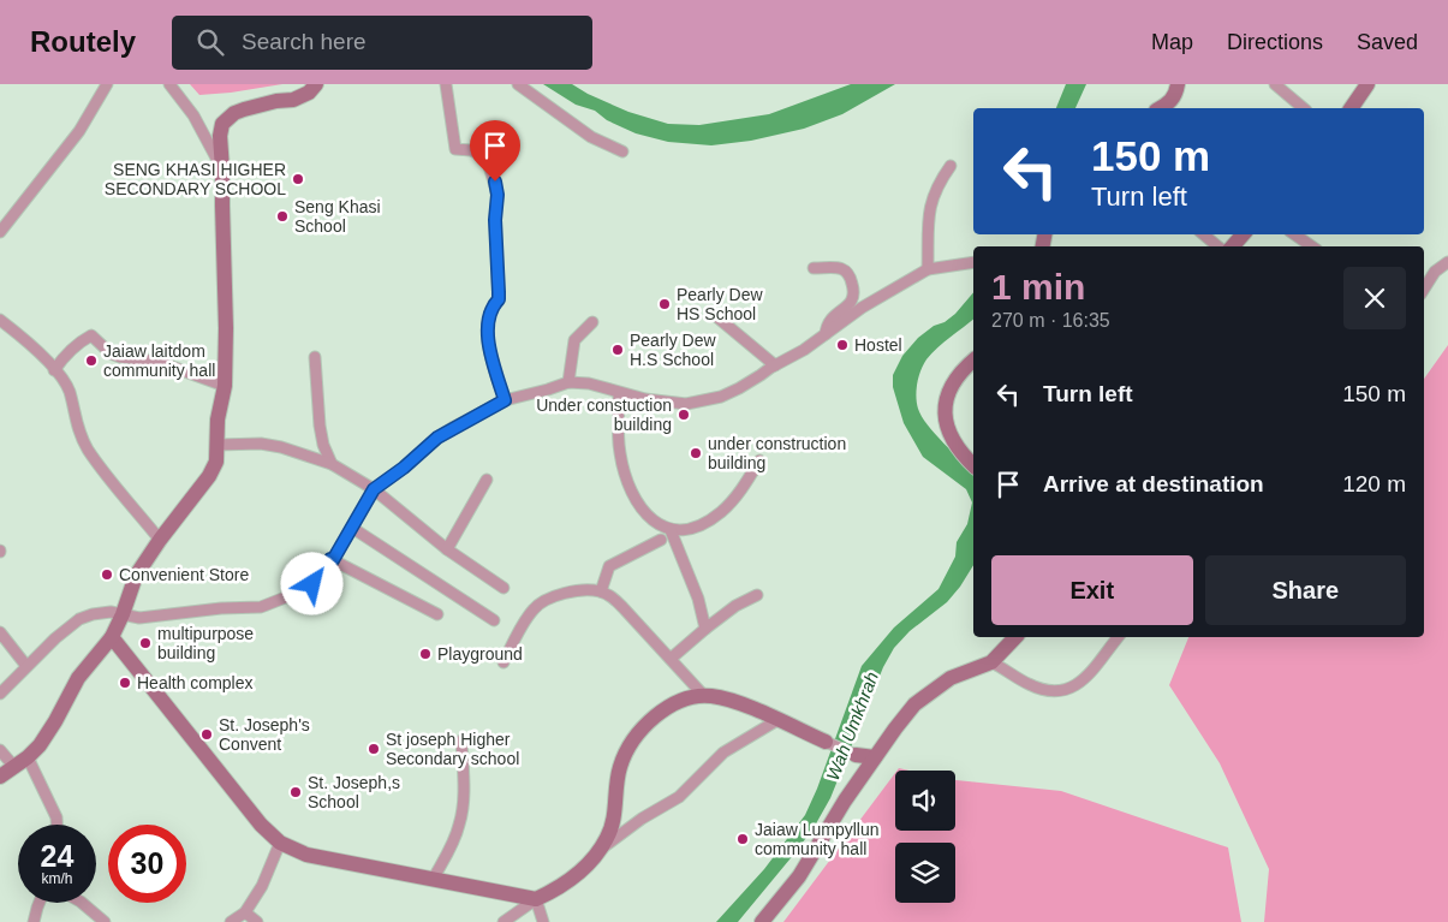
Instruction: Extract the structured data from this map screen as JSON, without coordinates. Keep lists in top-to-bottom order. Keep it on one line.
{"water":["Wah Umkhrah"],"places":["SENG KHASI HIGHER SECONDARY SCHOOL","Seng Khasi School","Pearly Dew HS School","Hostel","Pearly Dew H.S School","Jaiaw laitdom community hall","Under constuction building","under construction building","Convenient Store","multipurpose building","Playground","Health complex","St. Joseph's Convent","St joseph Higher Secondary school","St. Joseph,s School","Jaiaw Lumpyllun community hall"],"page":{"header":"Routely","search":"Search here","nav":["Map","Directions","Saved"],"turn":["150 m","Turn left"],"heading":["1 min","270 m · 16:35"],"list":[{"name":"Turn left","value":"150 m"},{"name":"Arrive at destination","value":"120 m"}],"buttons":["Exit","Share"],"speed":"24 km/h","limit":"30"}}
